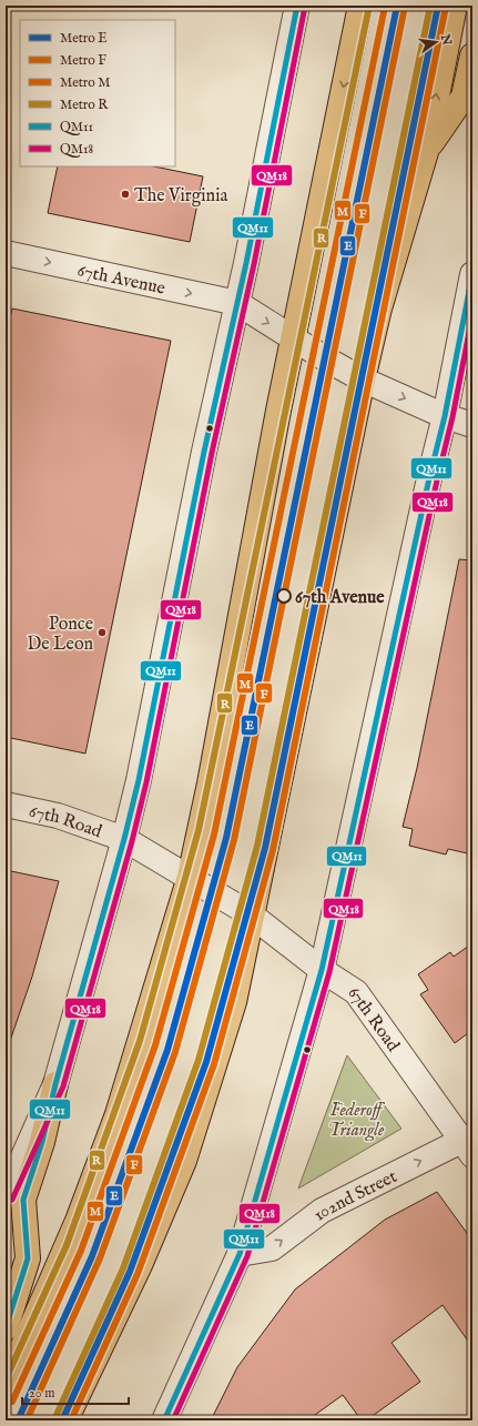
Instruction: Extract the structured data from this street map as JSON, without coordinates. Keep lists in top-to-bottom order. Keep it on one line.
{"streets":{"street":["67th Avenue","67th Road","102nd Street"]},"crossings":[["67th Road","102nd Street"]],"one_way":["67th Avenue","102nd Street"],"parks":["Federoff Triangle"],"places":["The Virginia","67th Avenue","Ponce De Leon"],"lines":["metro line E","metro line R","transit line QM11","metro line F","metro line M","transit line QM18"],"legend":["Metro E","Metro F","Metro M","Metro R","QM11","QM18"],"scale_bar":"20 m","north":"right"}
